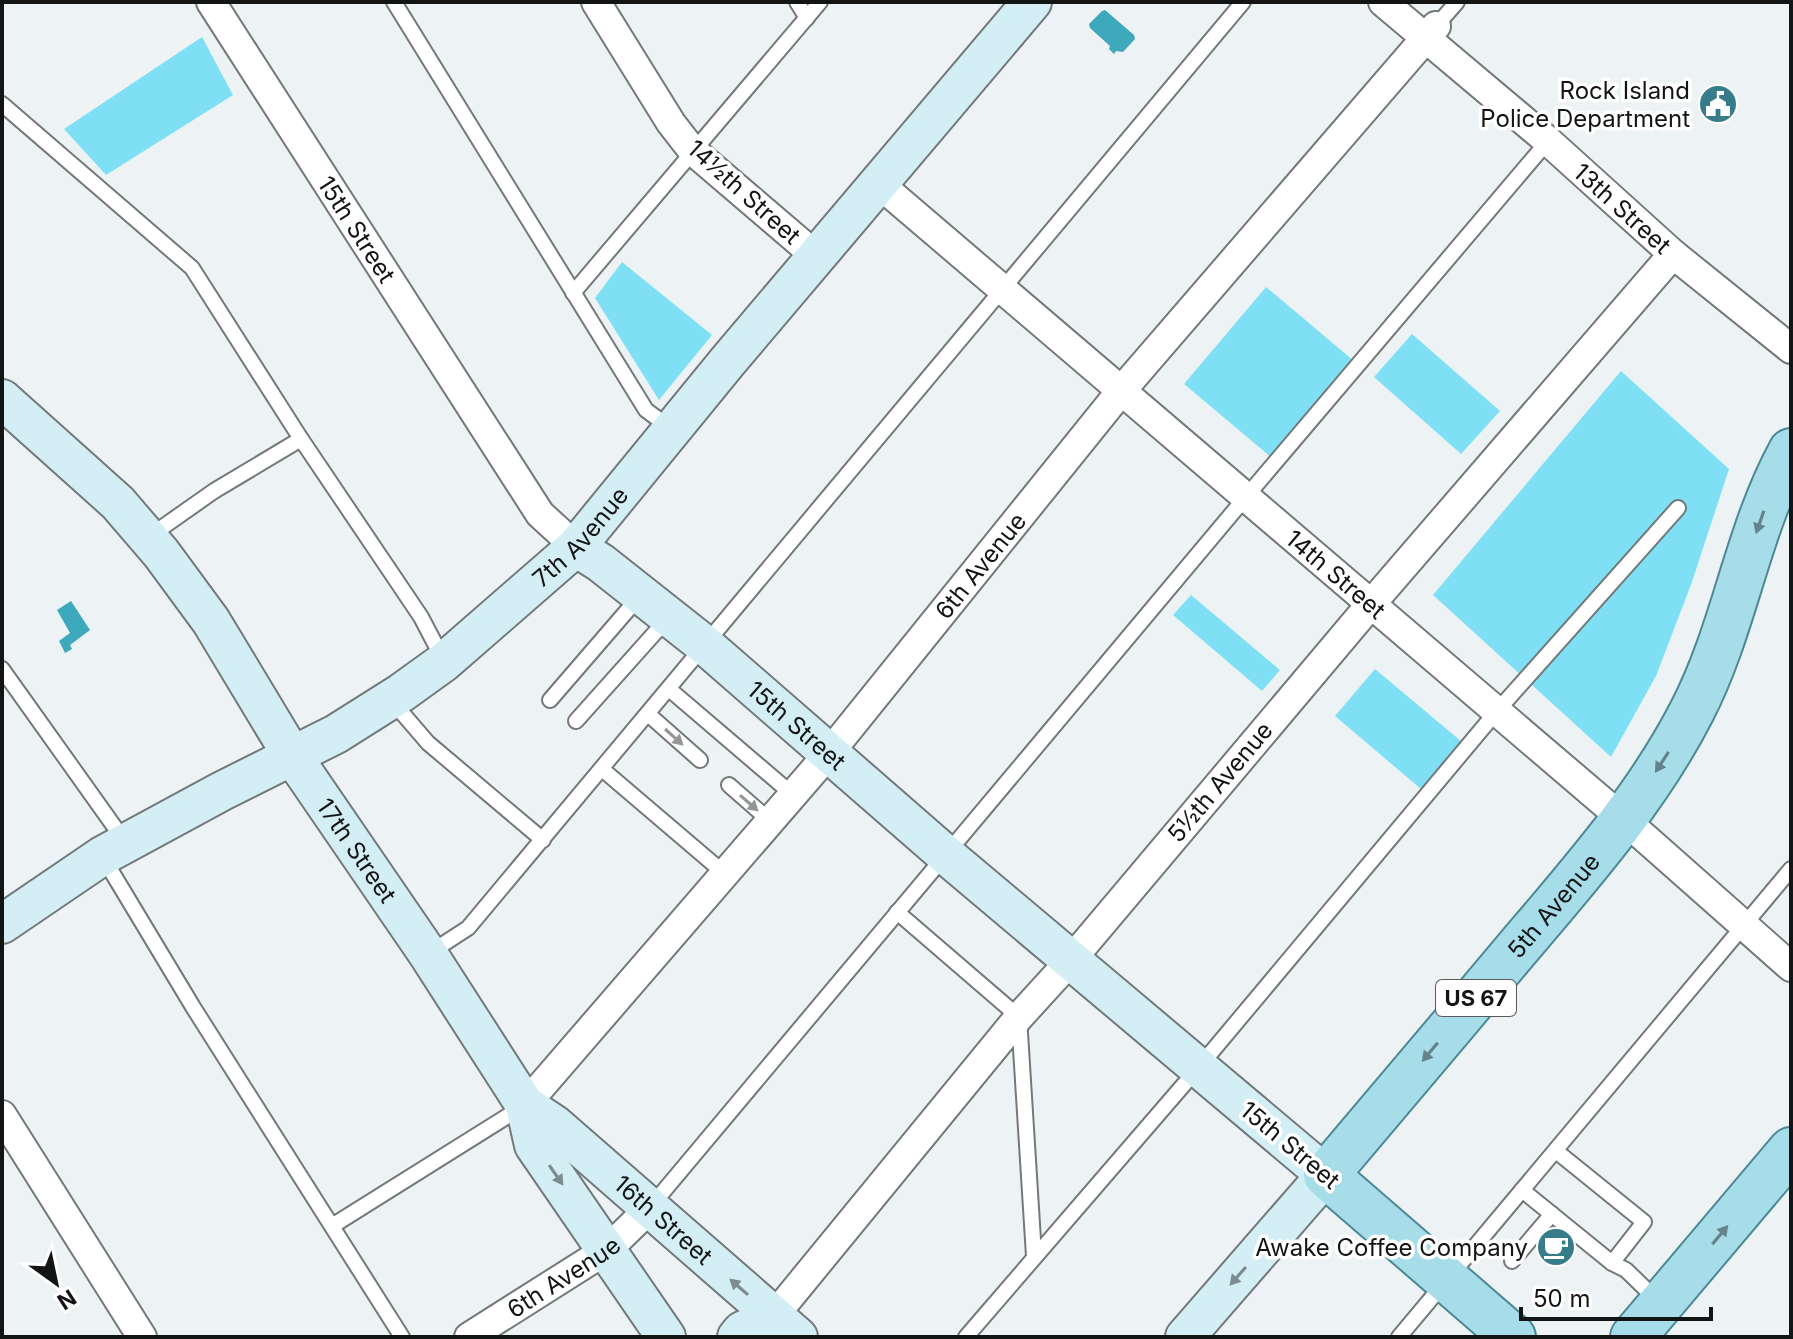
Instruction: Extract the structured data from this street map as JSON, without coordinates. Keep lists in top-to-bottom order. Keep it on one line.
{"streets":{"main road":["15th Street","5th Avenue","US 67"],"street":["14½th Street","13th Street","7th Avenue","6th Avenue","14th Street","5½th Avenue","17th Street","16th Street"]},"crossings":[["14½th Street","7th Avenue"],["13th Street","6th Avenue"],["13th Street","5½th Avenue"],["15th Street","7th Avenue"],["15th Street","6th Avenue"],["15th Street","5½th Avenue"],["15th Street","5th Avenue"],["7th Avenue","14th Street"],["7th Avenue","17th Street"],["6th Avenue","14th Street"],["6th Avenue","17th Street"],["6th Avenue","16th Street"],["14th Street","5½th Avenue"],["14th Street","5th Avenue"],["5½th Avenue","16th Street"],["17th Street","16th Street"]],"one_way":["5th Avenue","16th Street"],"places":{"public building":["Rock Island Police Department"],"cafe":["Awake Coffee Company"]},"scale_bar":"50 m","north":"bottom right"}
